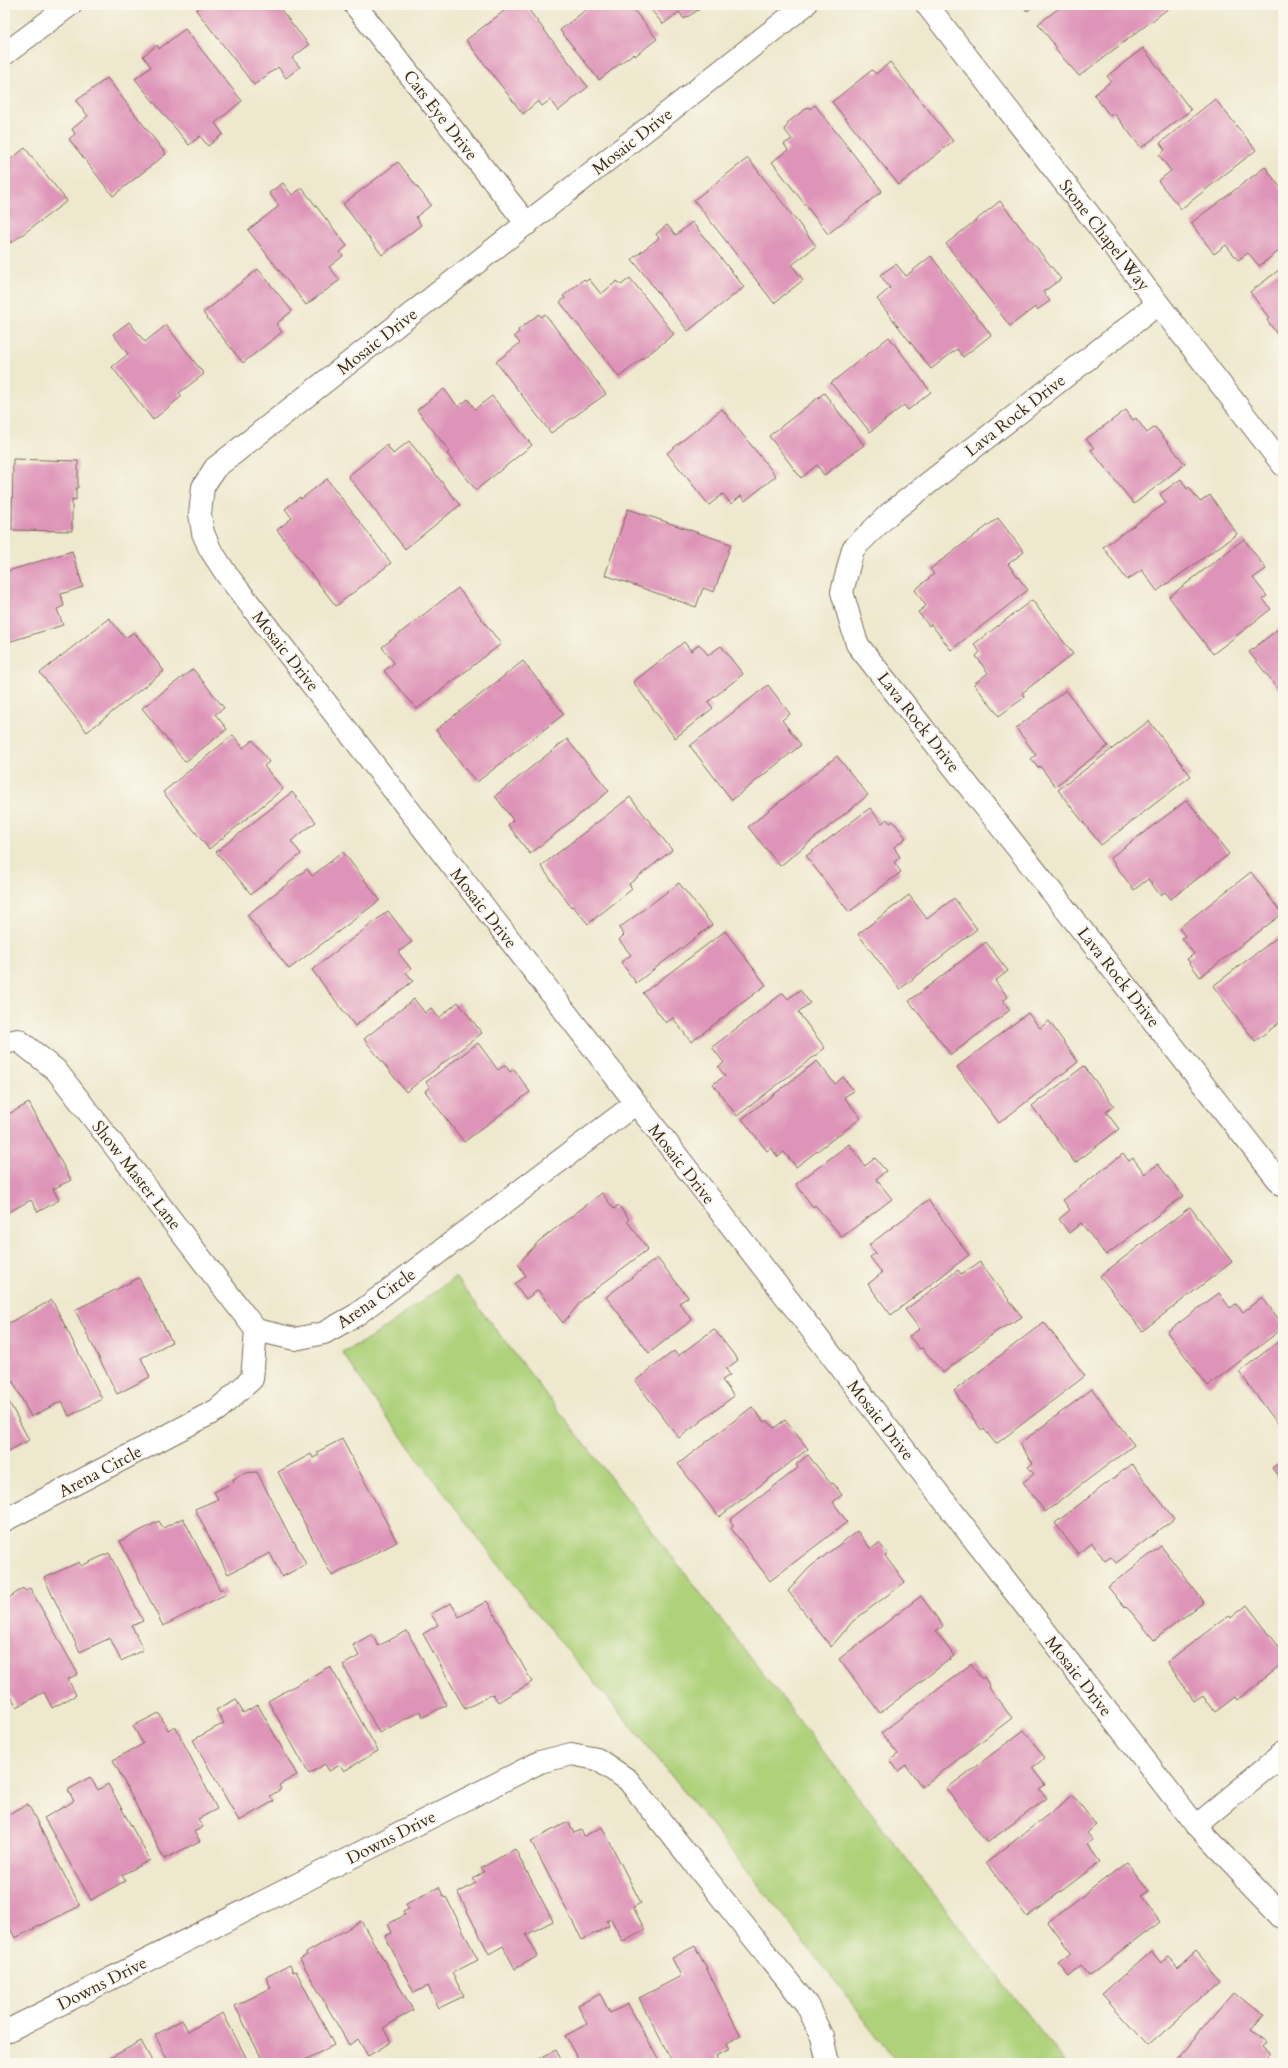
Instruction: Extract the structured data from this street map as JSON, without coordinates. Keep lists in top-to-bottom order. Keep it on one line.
{"streets":{"street":["Cats Eye Drive","Mosaic Drive","Stone Chapel Way","Lava Rock Drive","Show Master Lane","Arena Circle","Downs Drive"]},"crossings":[["Cats Eye Drive","Mosaic Drive"],["Mosaic Drive","Arena Circle"],["Stone Chapel Way","Lava Rock Drive"],["Show Master Lane","Arena Circle"]]}
